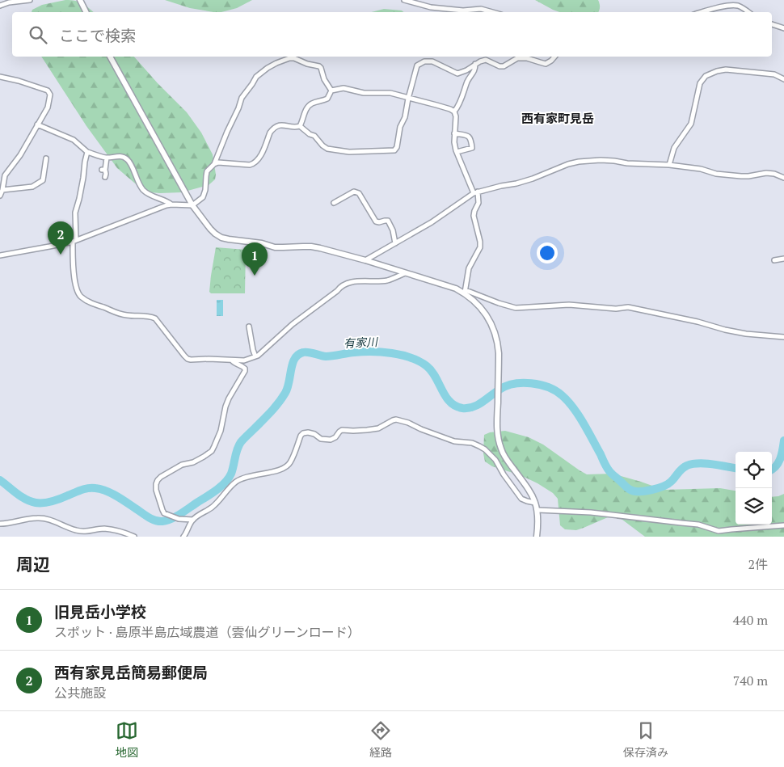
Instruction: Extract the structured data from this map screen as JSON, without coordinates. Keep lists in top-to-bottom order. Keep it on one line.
{"districts":["西有家町見岳"],"water":["有家川"],"page":{"search":"ここで検索","pins":["2","1"],"heading":["周辺","2件"],"list":[{"mark":"1","name":"旧見岳小学校","note":"スポット · 島原半島広域農道（雲仙グリーンロード）","value":"440 m"},{"mark":"2","name":"西有家見岳簡易郵便局","note":"公共施設","value":"740 m"}],"nav":["地図","経路","保存済み"]}}
